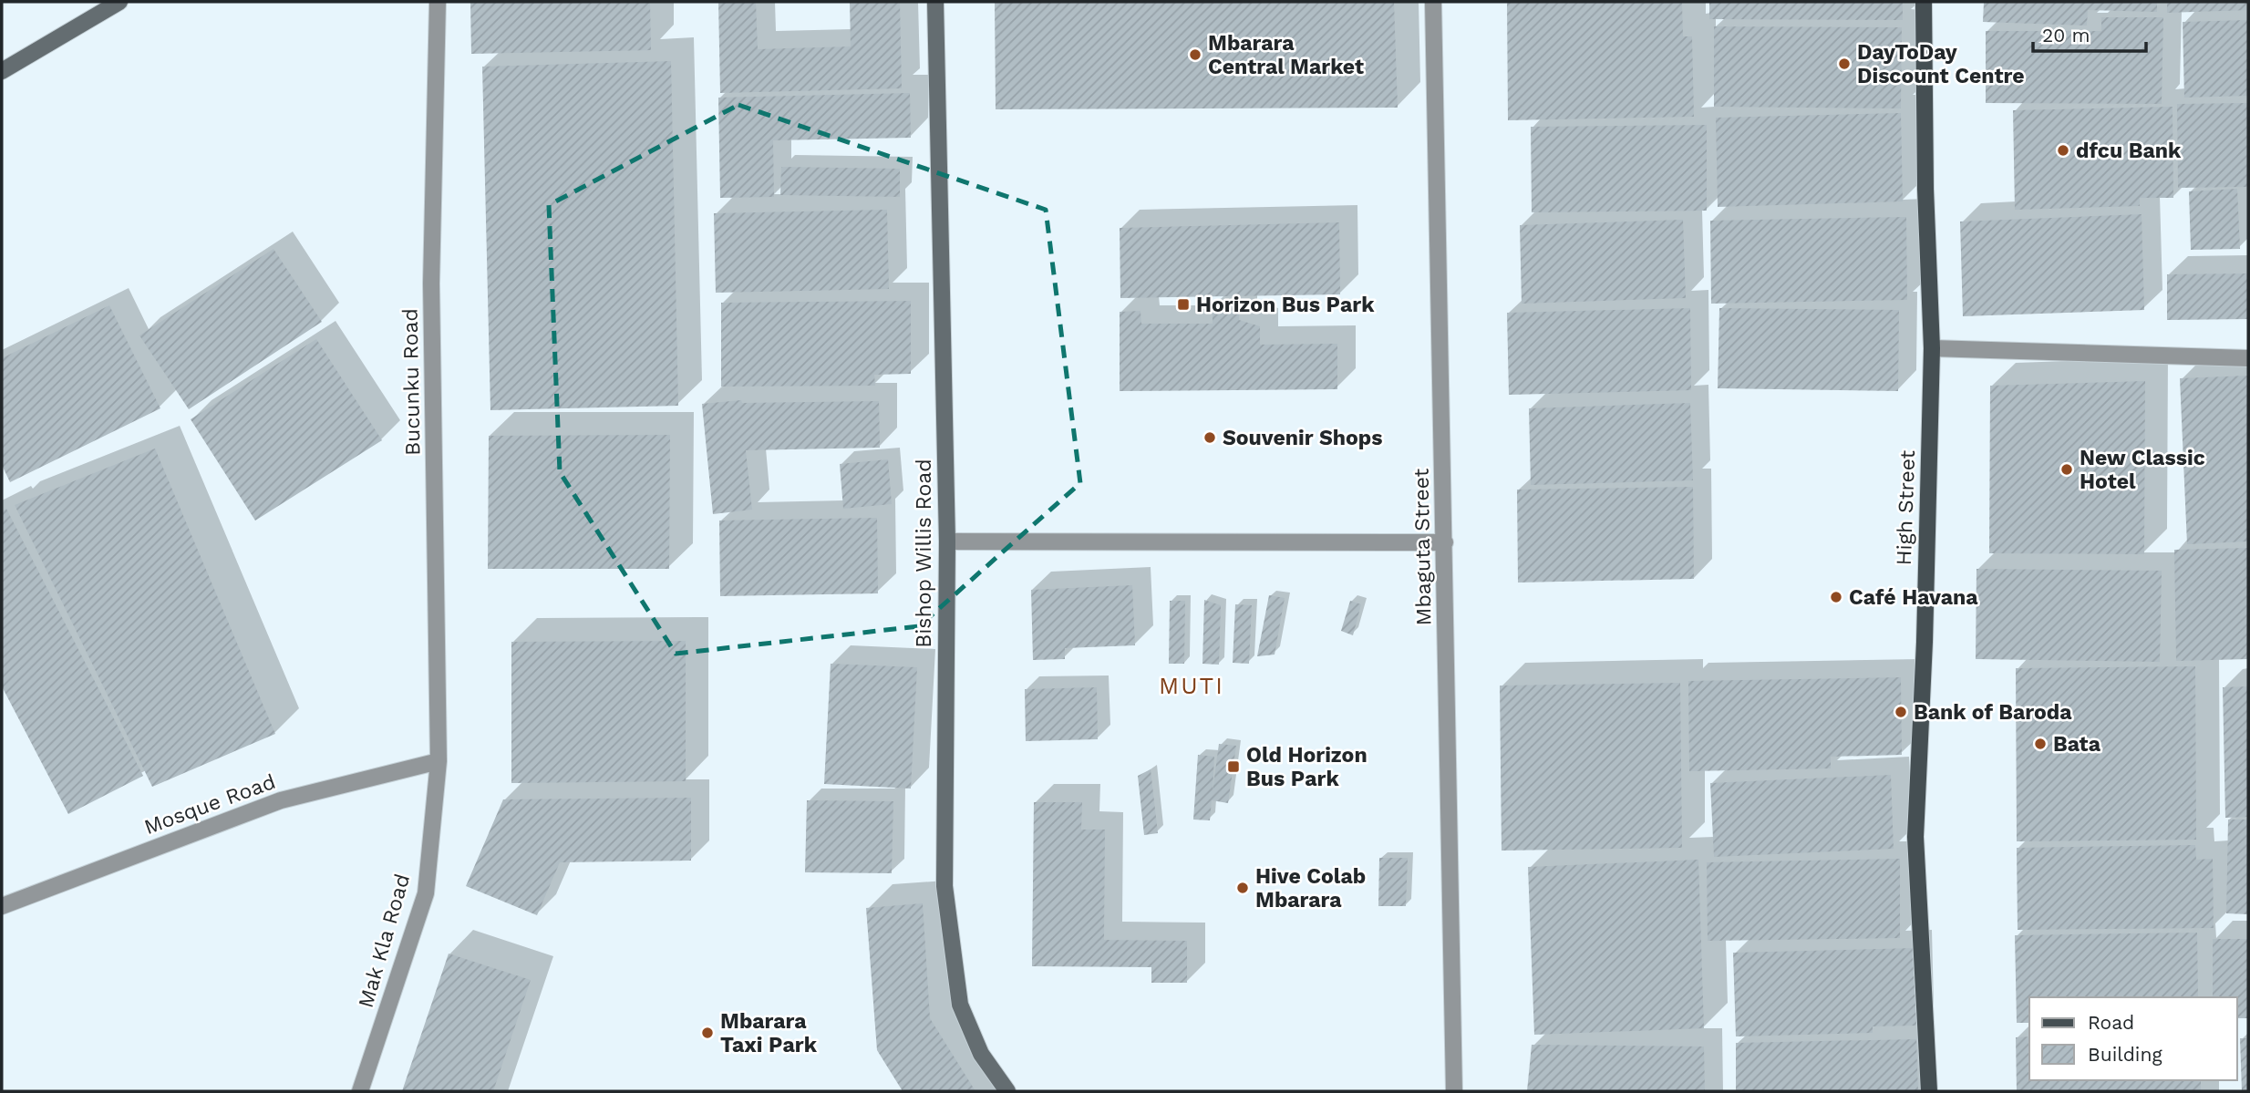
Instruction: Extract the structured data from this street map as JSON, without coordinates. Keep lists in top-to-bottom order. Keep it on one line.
{"streets":{"main road":["High Street","Bishop Willis Road"],"street":["Bucunku Road","Mbaguta Street","Mosque Road","Mak Kla Road"]},"crossings":[["Bucunku Road","Mosque Road"],["Bucunku Road","Mak Kla Road"],["Mosque Road","Mak Kla Road"]],"districts":["MUTI"],"places":{"other":["Mbarara Central Market","DayToDay Discount Centre","dfcu Bank","Souvenir Shops","New Classic Hotel","Café Havana","Bank of Baroda","Bata","Hive Colab Mbarara","Mbarara Taxi Park"],"transit":["Horizon Bus Park","Old Horizon Bus Park"]},"legend":["Road","Building"],"scale_bar":"20 m"}
